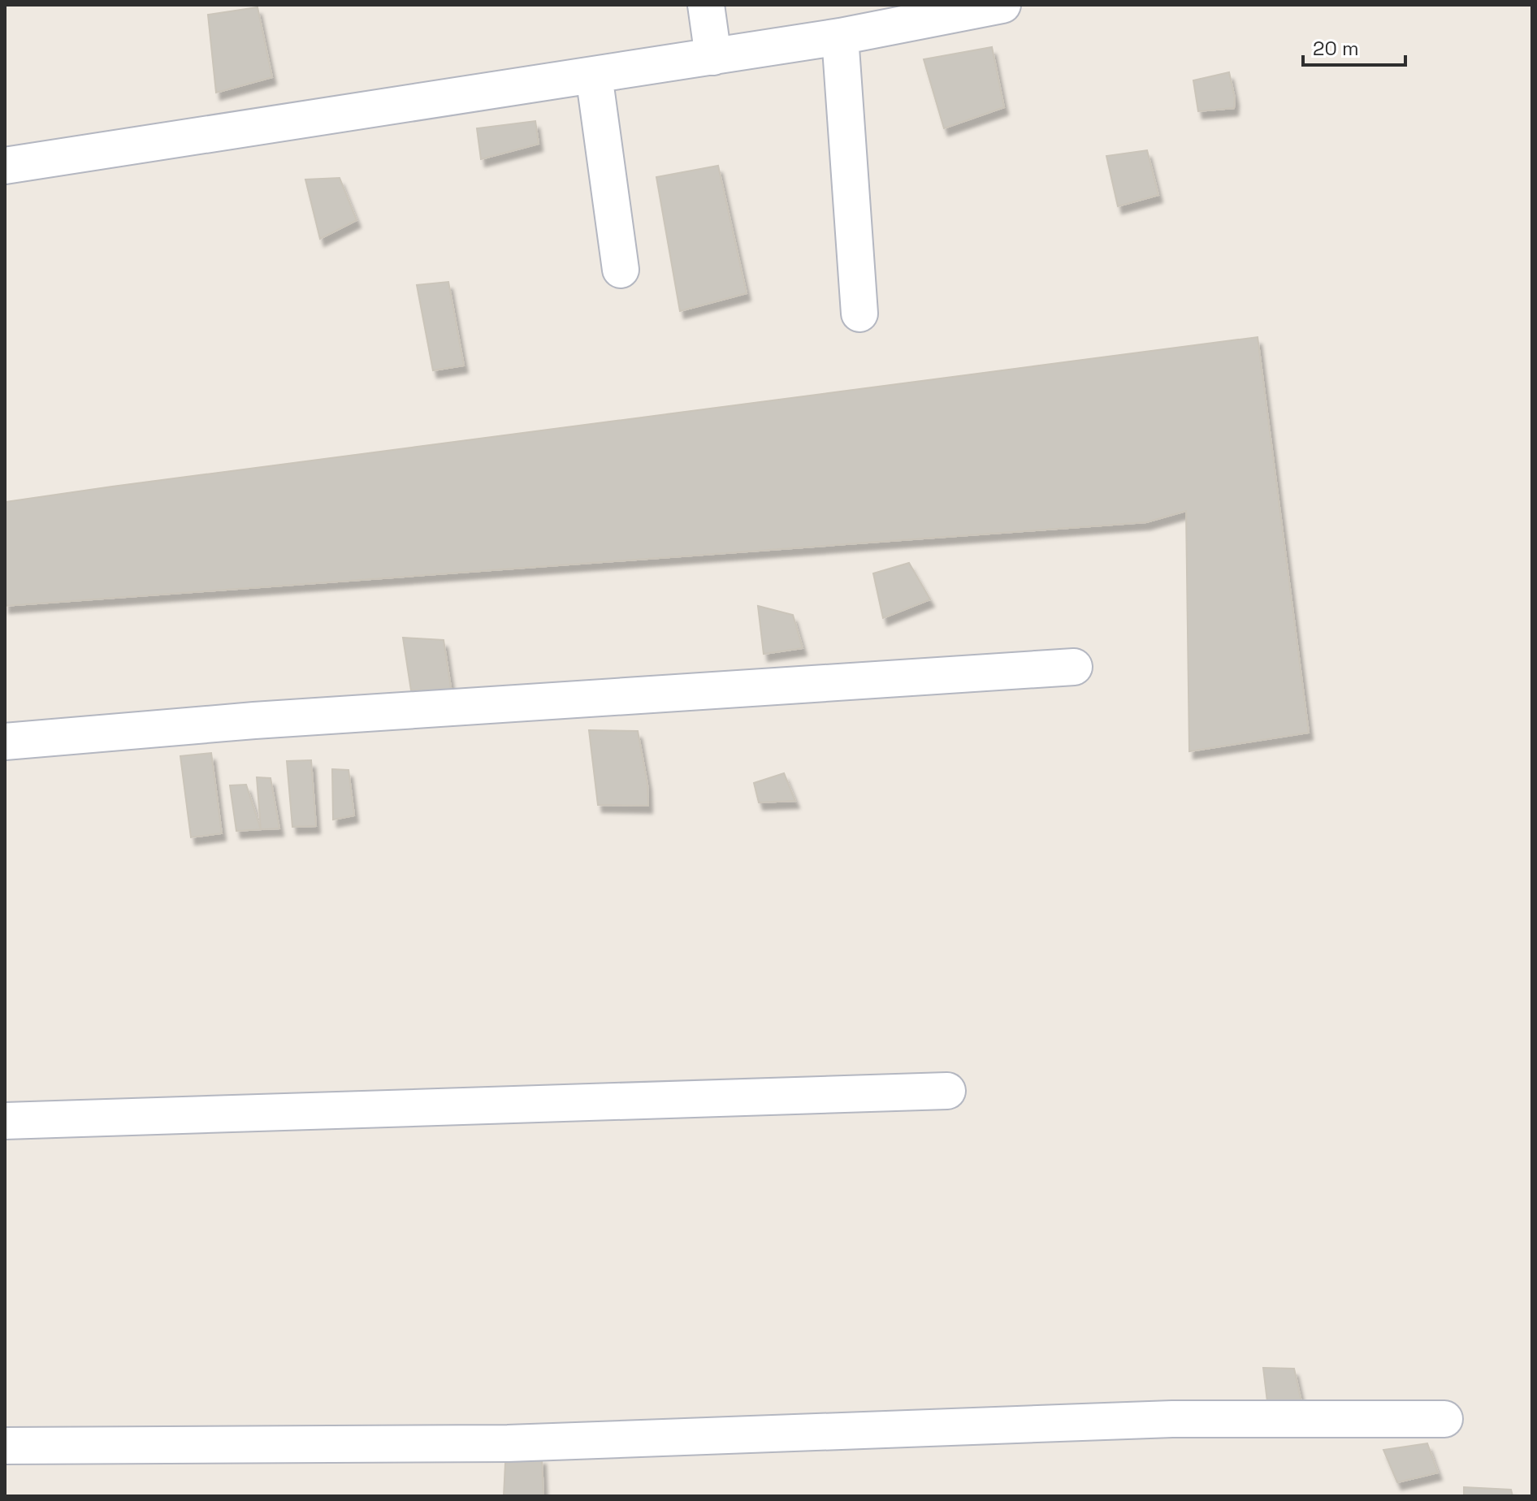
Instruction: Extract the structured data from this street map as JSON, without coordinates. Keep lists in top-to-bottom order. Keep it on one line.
{"scale_bar":"20 m"}
